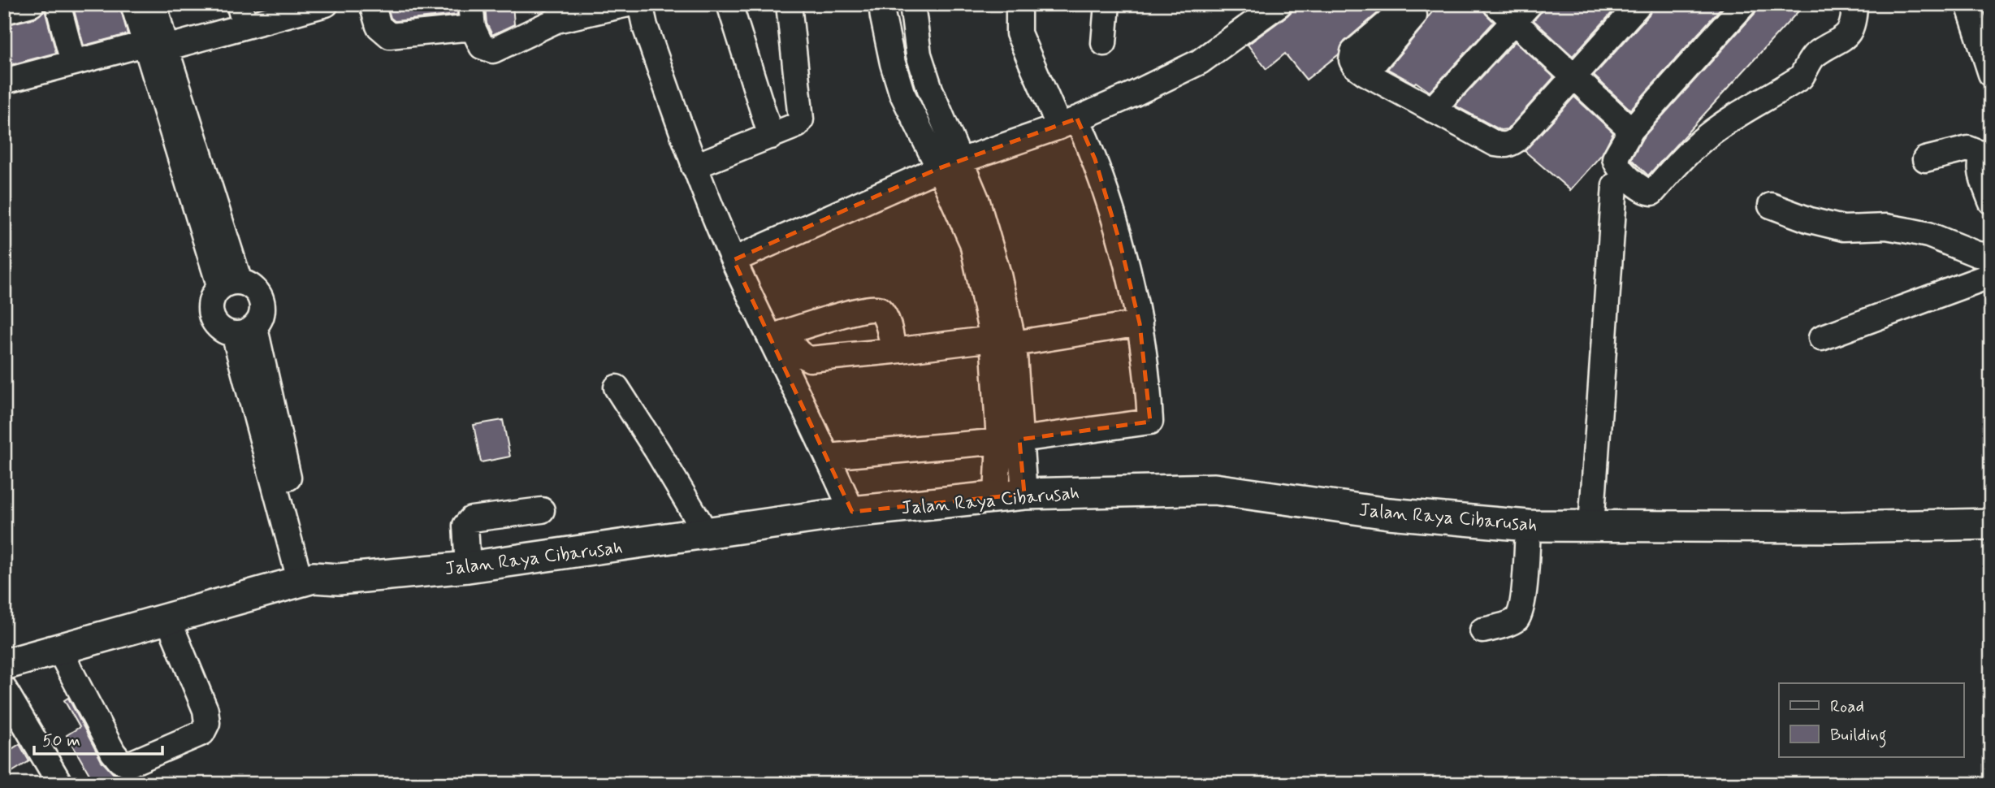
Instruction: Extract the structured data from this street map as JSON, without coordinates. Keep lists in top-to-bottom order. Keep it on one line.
{"streets":{"main road":["Jalan Raya Cibarusah"]},"legend":["Road","Building"],"scale_bar":"50 m"}
